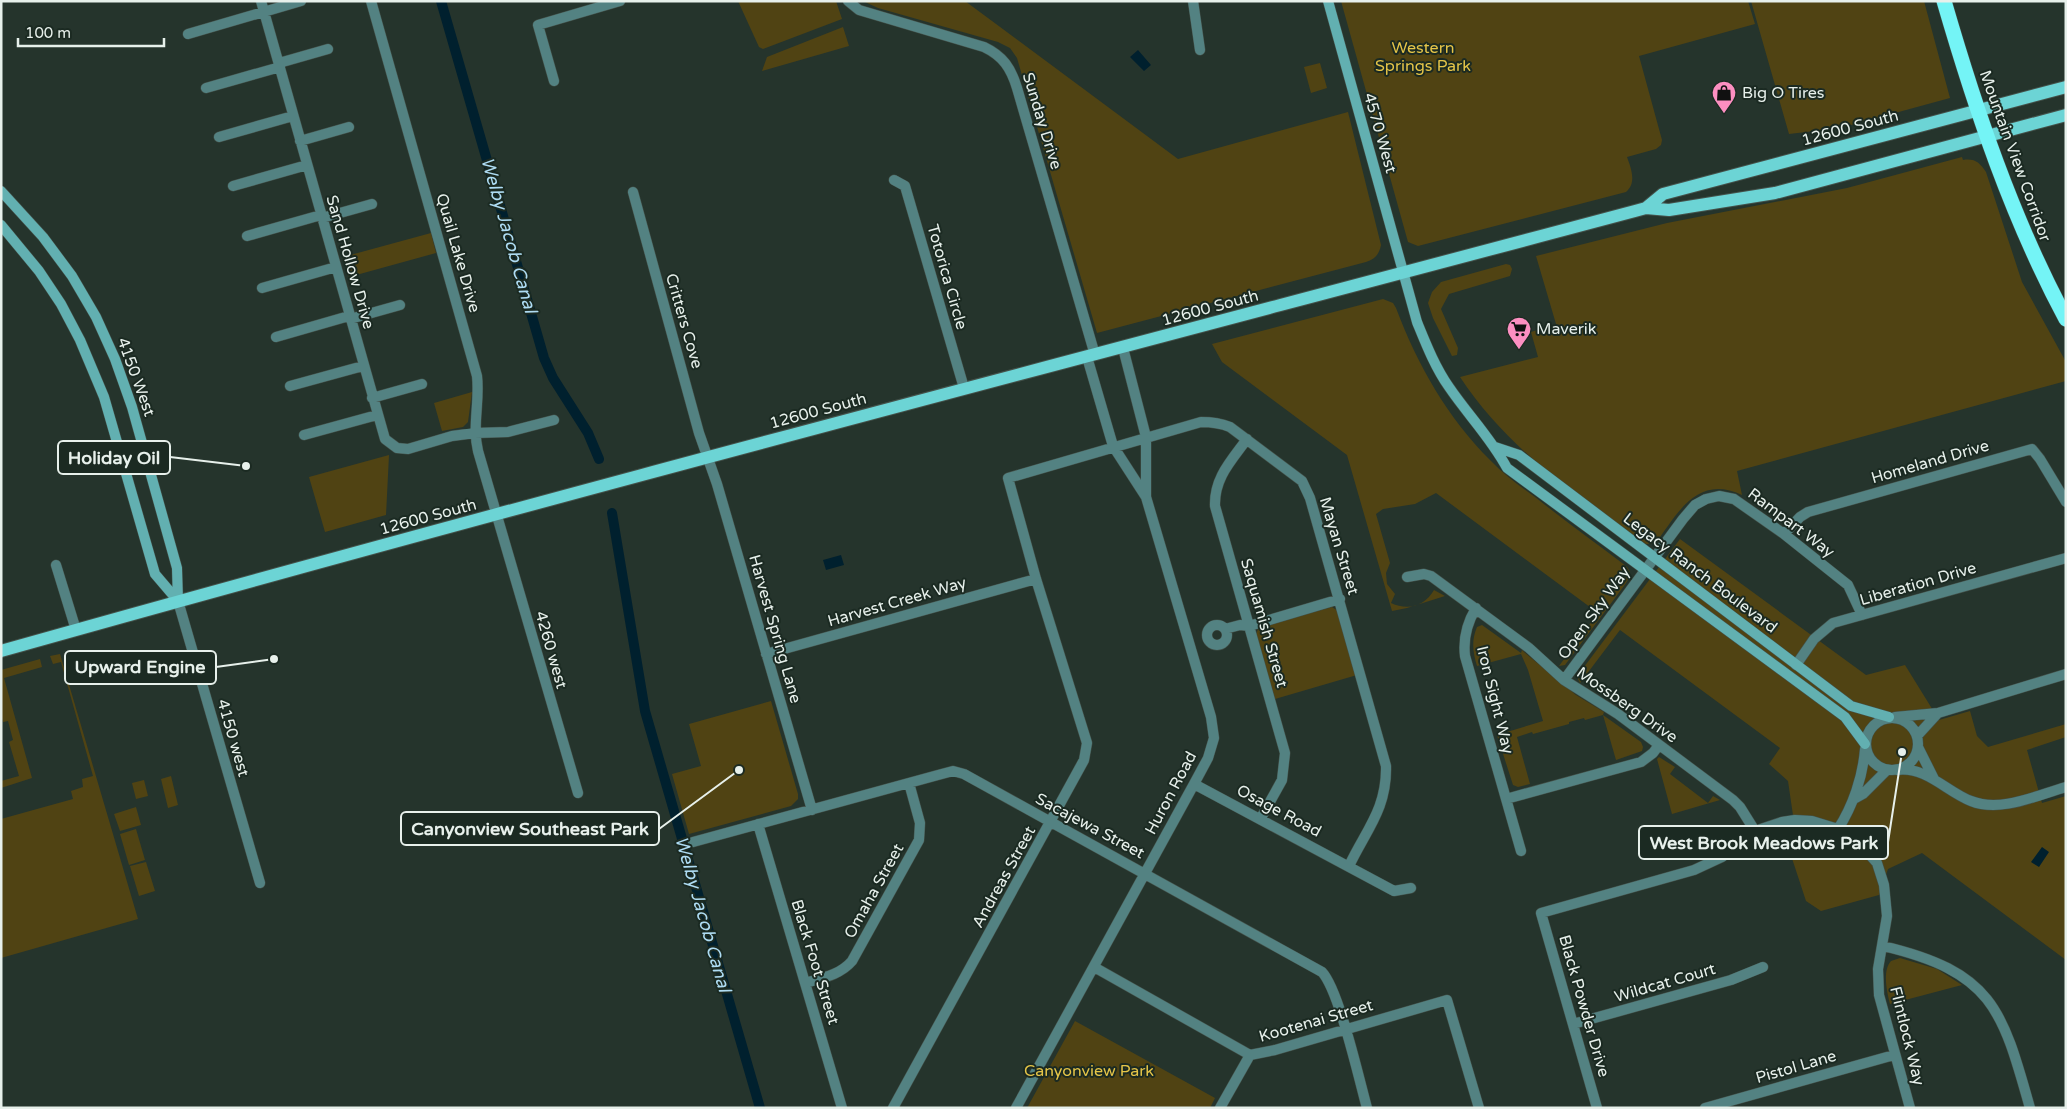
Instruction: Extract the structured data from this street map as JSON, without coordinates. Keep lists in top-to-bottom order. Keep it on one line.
{"streets":{"highway":["Mountain View Corridor"],"main road":["12600 South"],"street":["Sunday Drive","4570 West","Quail Lake Drive","Sand Hollow Drive","Totorica Circle","Critters Cove","4150 West","Homeland Drive","Rampart Way","Mayan Street","Legacy Ranch Boulevard","Liberation Drive","Harvest Creek Way","Open Sky Way","Saquamish Street","Harvest Spring Lane","4260 west","Iron Sight Way","Mossberg Drive","4150 west","Huron Road","Osage Road","Sacajewa Street","Andreas Street","Omaha Street","Black Foot Street","Wildcat Court","Black Powder Drive","Kootenai Street","Flintlock Way","Pistol Lane"]},"crossings":[["Sunday Drive","12600 South"],["Sunday Drive","Huron Road"],["12600 South","4570 West"],["12600 South","Mountain View Corridor"],["12600 South","Quail Lake Drive"],["12600 South","Totorica Circle"],["12600 South","Critters Cove"],["12600 South","4150 West"],["12600 South","Legacy Ranch Boulevard"],["12600 South","Harvest Spring Lane"],["12600 South","4260 west"],["12600 South","4150 west"],["12600 South","Huron Road"],["4570 West","Legacy Ranch Boulevard"],["Quail Lake Drive","Sand Hollow Drive"],["Quail Lake Drive","4260 west"],["Critters Cove","Harvest Spring Lane"],["4150 West","4150 west"],["Homeland Drive","Rampart Way"],["Rampart Way","Legacy Ranch Boulevard"],["Rampart Way","Liberation Drive"],["Rampart Way","Open Sky Way"],["Mayan Street","Saquamish Street"],["Mayan Street","Huron Road"],["Mayan Street","Osage Road"],["Mayan Street","Andreas Street"],["Legacy Ranch Boulevard","Liberation Drive"],["Legacy Ranch Boulevard","Open Sky Way"],["Harvest Creek Way","Harvest Spring Lane"],["Harvest Creek Way","Andreas Street"],["Open Sky Way","Mossberg Drive"],["Saquamish Street","Osage Road"],["Harvest Spring Lane","Sacajewa Street"],["Iron Sight Way","Mossberg Drive"],["Mossberg Drive","Flintlock Way"],["Huron Road","Osage Road"],["Huron Road","Sacajewa Street"],["Huron Road","Kootenai Street"],["Sacajewa Street","Andreas Street"],["Sacajewa Street","Omaha Street"],["Sacajewa Street","Black Foot Street"],["Sacajewa Street","Kootenai Street"],["Omaha Street","Black Foot Street"],["Wildcat Court","Black Powder Drive"],["Black Powder Drive","Flintlock Way"],["Flintlock Way","Pistol Lane"]],"water":["Welby Jacob Canal"],"parks":["Western Springs Park","Canyonview Park"],"places":{"shop":["Big O Tires"],"supermarket":["Maverik"],"other":["Holiday Oil","Upward Engine","West Brook Meadows Park","Canyonview Southeast Park"]},"scale_bar":"100 m"}
